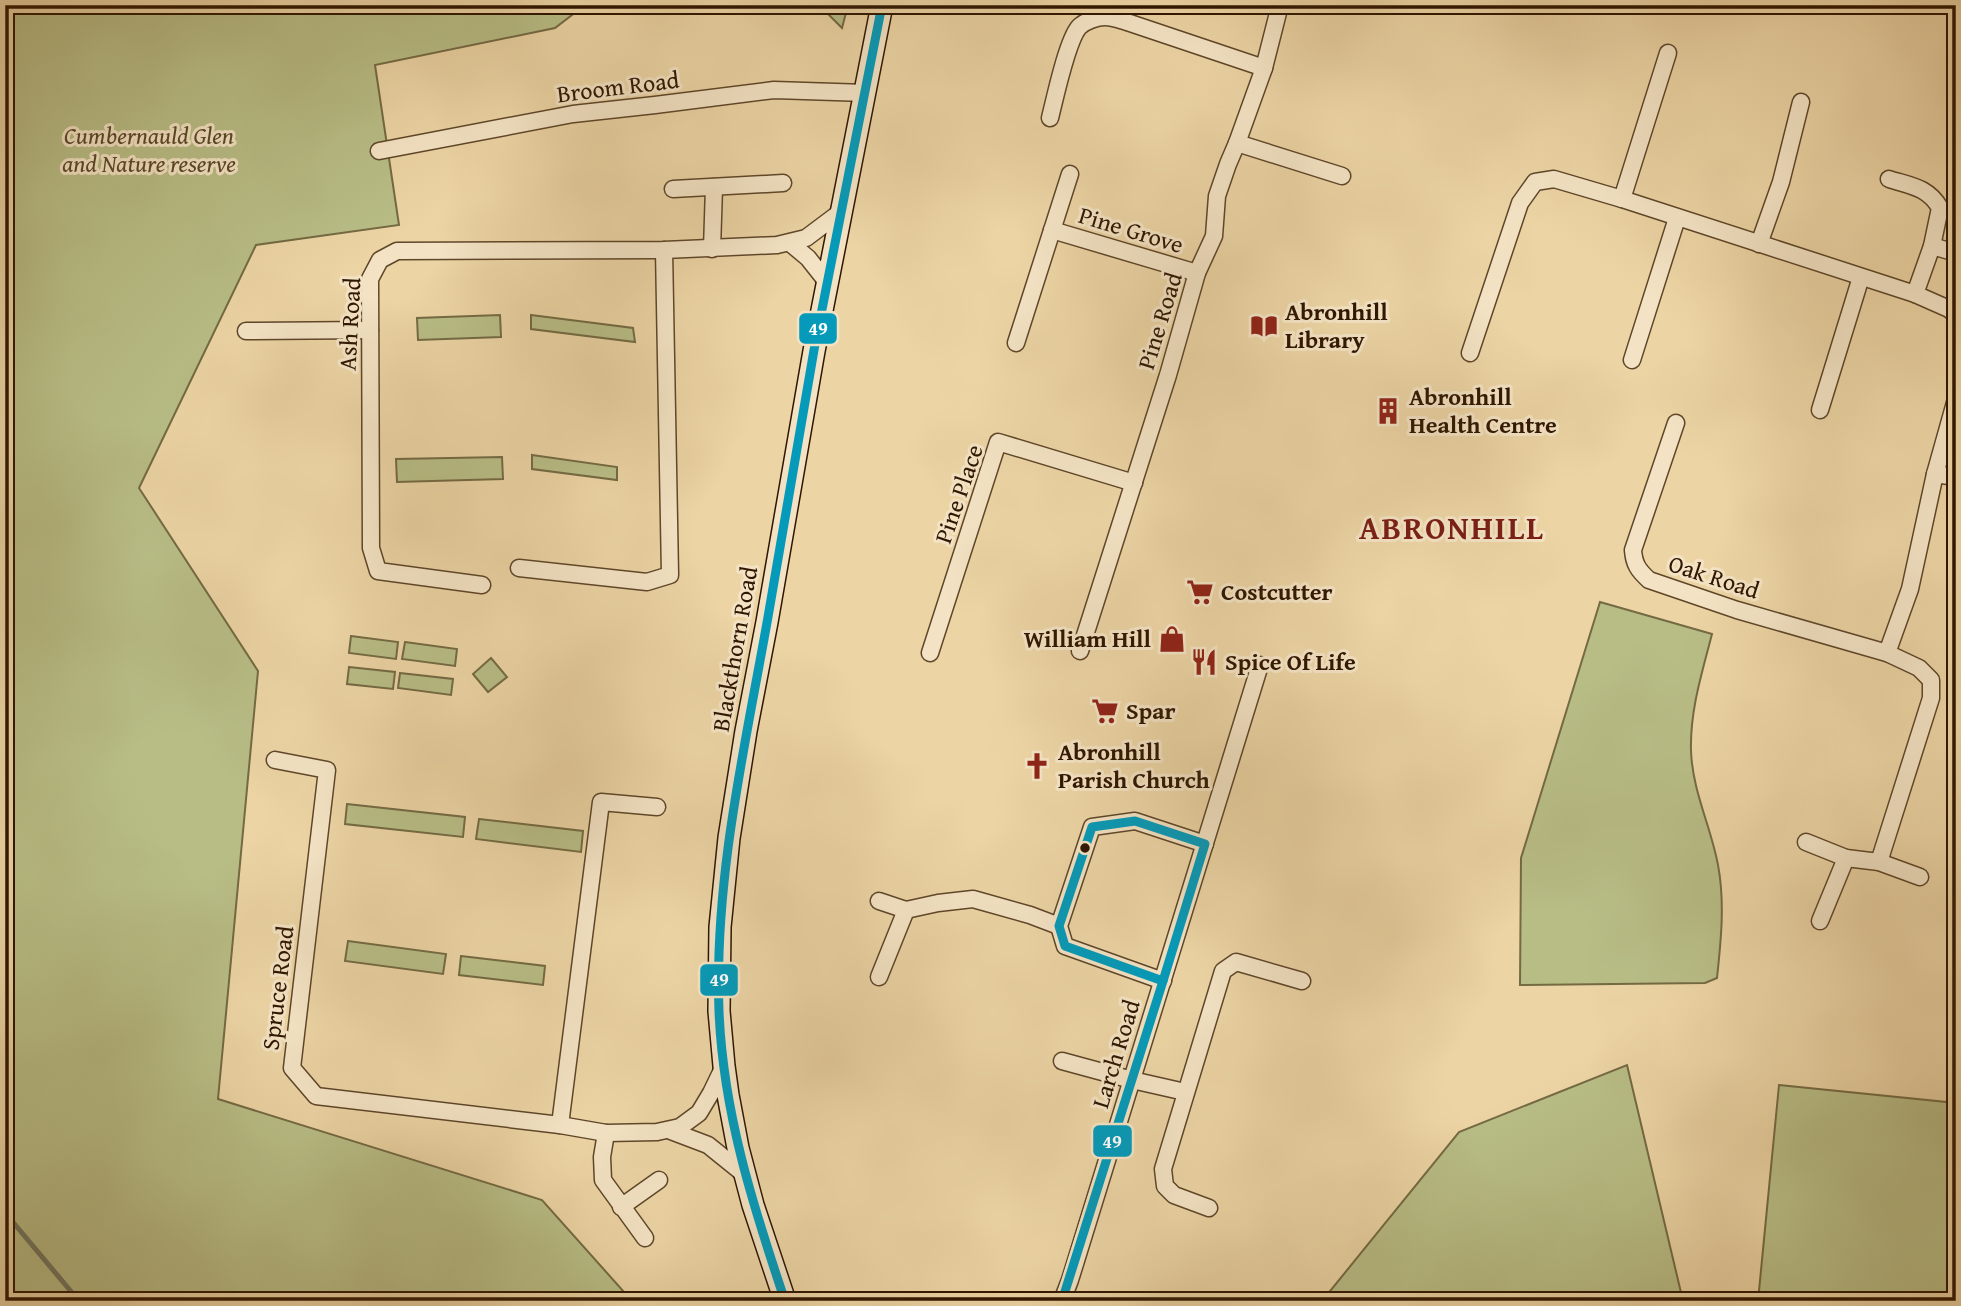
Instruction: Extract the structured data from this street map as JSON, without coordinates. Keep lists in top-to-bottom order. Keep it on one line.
{"streets":{"street":["Broom Road","Pine Grove","Pine Road","Ash Road","Pine Place","Oak Road","Blackthorn Road","Spruce Road","Larch Road"]},"crossings":[["Broom Road","Blackthorn Road"],["Pine Grove","Pine Road"],["Pine Road","Pine Place"],["Ash Road","Blackthorn Road"],["Blackthorn Road","Spruce Road"]],"districts":["ABRONHILL"],"parks":["Cumbernauld Glen and Nature reserve"],"places":{"library":["Abronhill Library"],"building":["Abronhill Health Centre"],"supermarket":["Costcutter","Spar"],"shop":["William Hill"],"restaurant":["Spice Of Life"],"church":["Abronhill Parish Church"]},"lines":["transit line 49"]}
